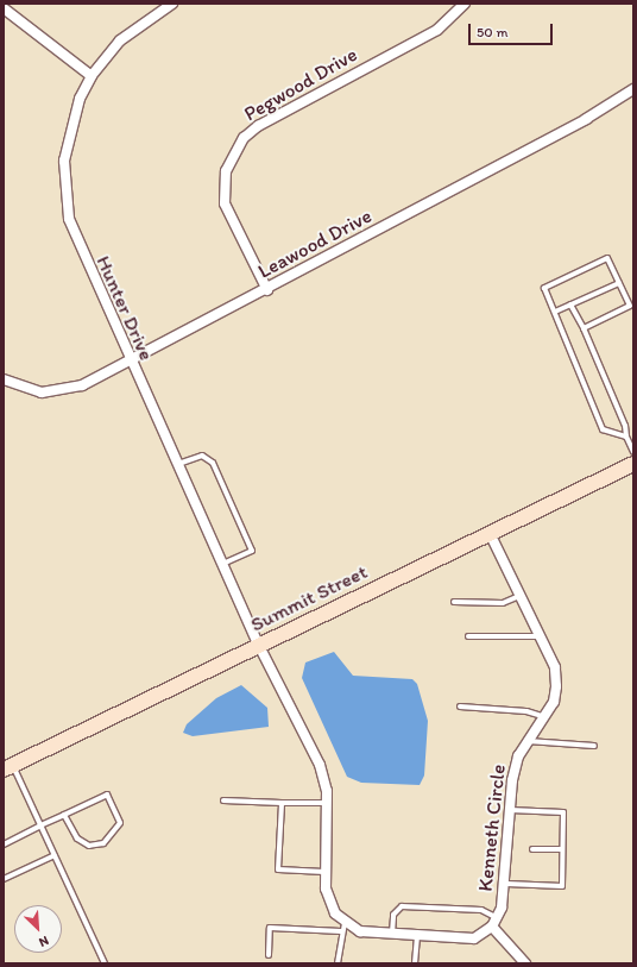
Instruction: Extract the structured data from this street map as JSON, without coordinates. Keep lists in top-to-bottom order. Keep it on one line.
{"streets":{"main road":["Summit Street"],"street":["Pegwood Drive","Leawood Drive","Hunter Drive","Kenneth Circle"]},"crossings":[["Pegwood Drive","Leawood Drive"],["Leawood Drive","Hunter Drive"],["Hunter Drive","Summit Street"],["Summit Street","Kenneth Circle"]],"scale_bar":"50 m","north":"bottom right"}
